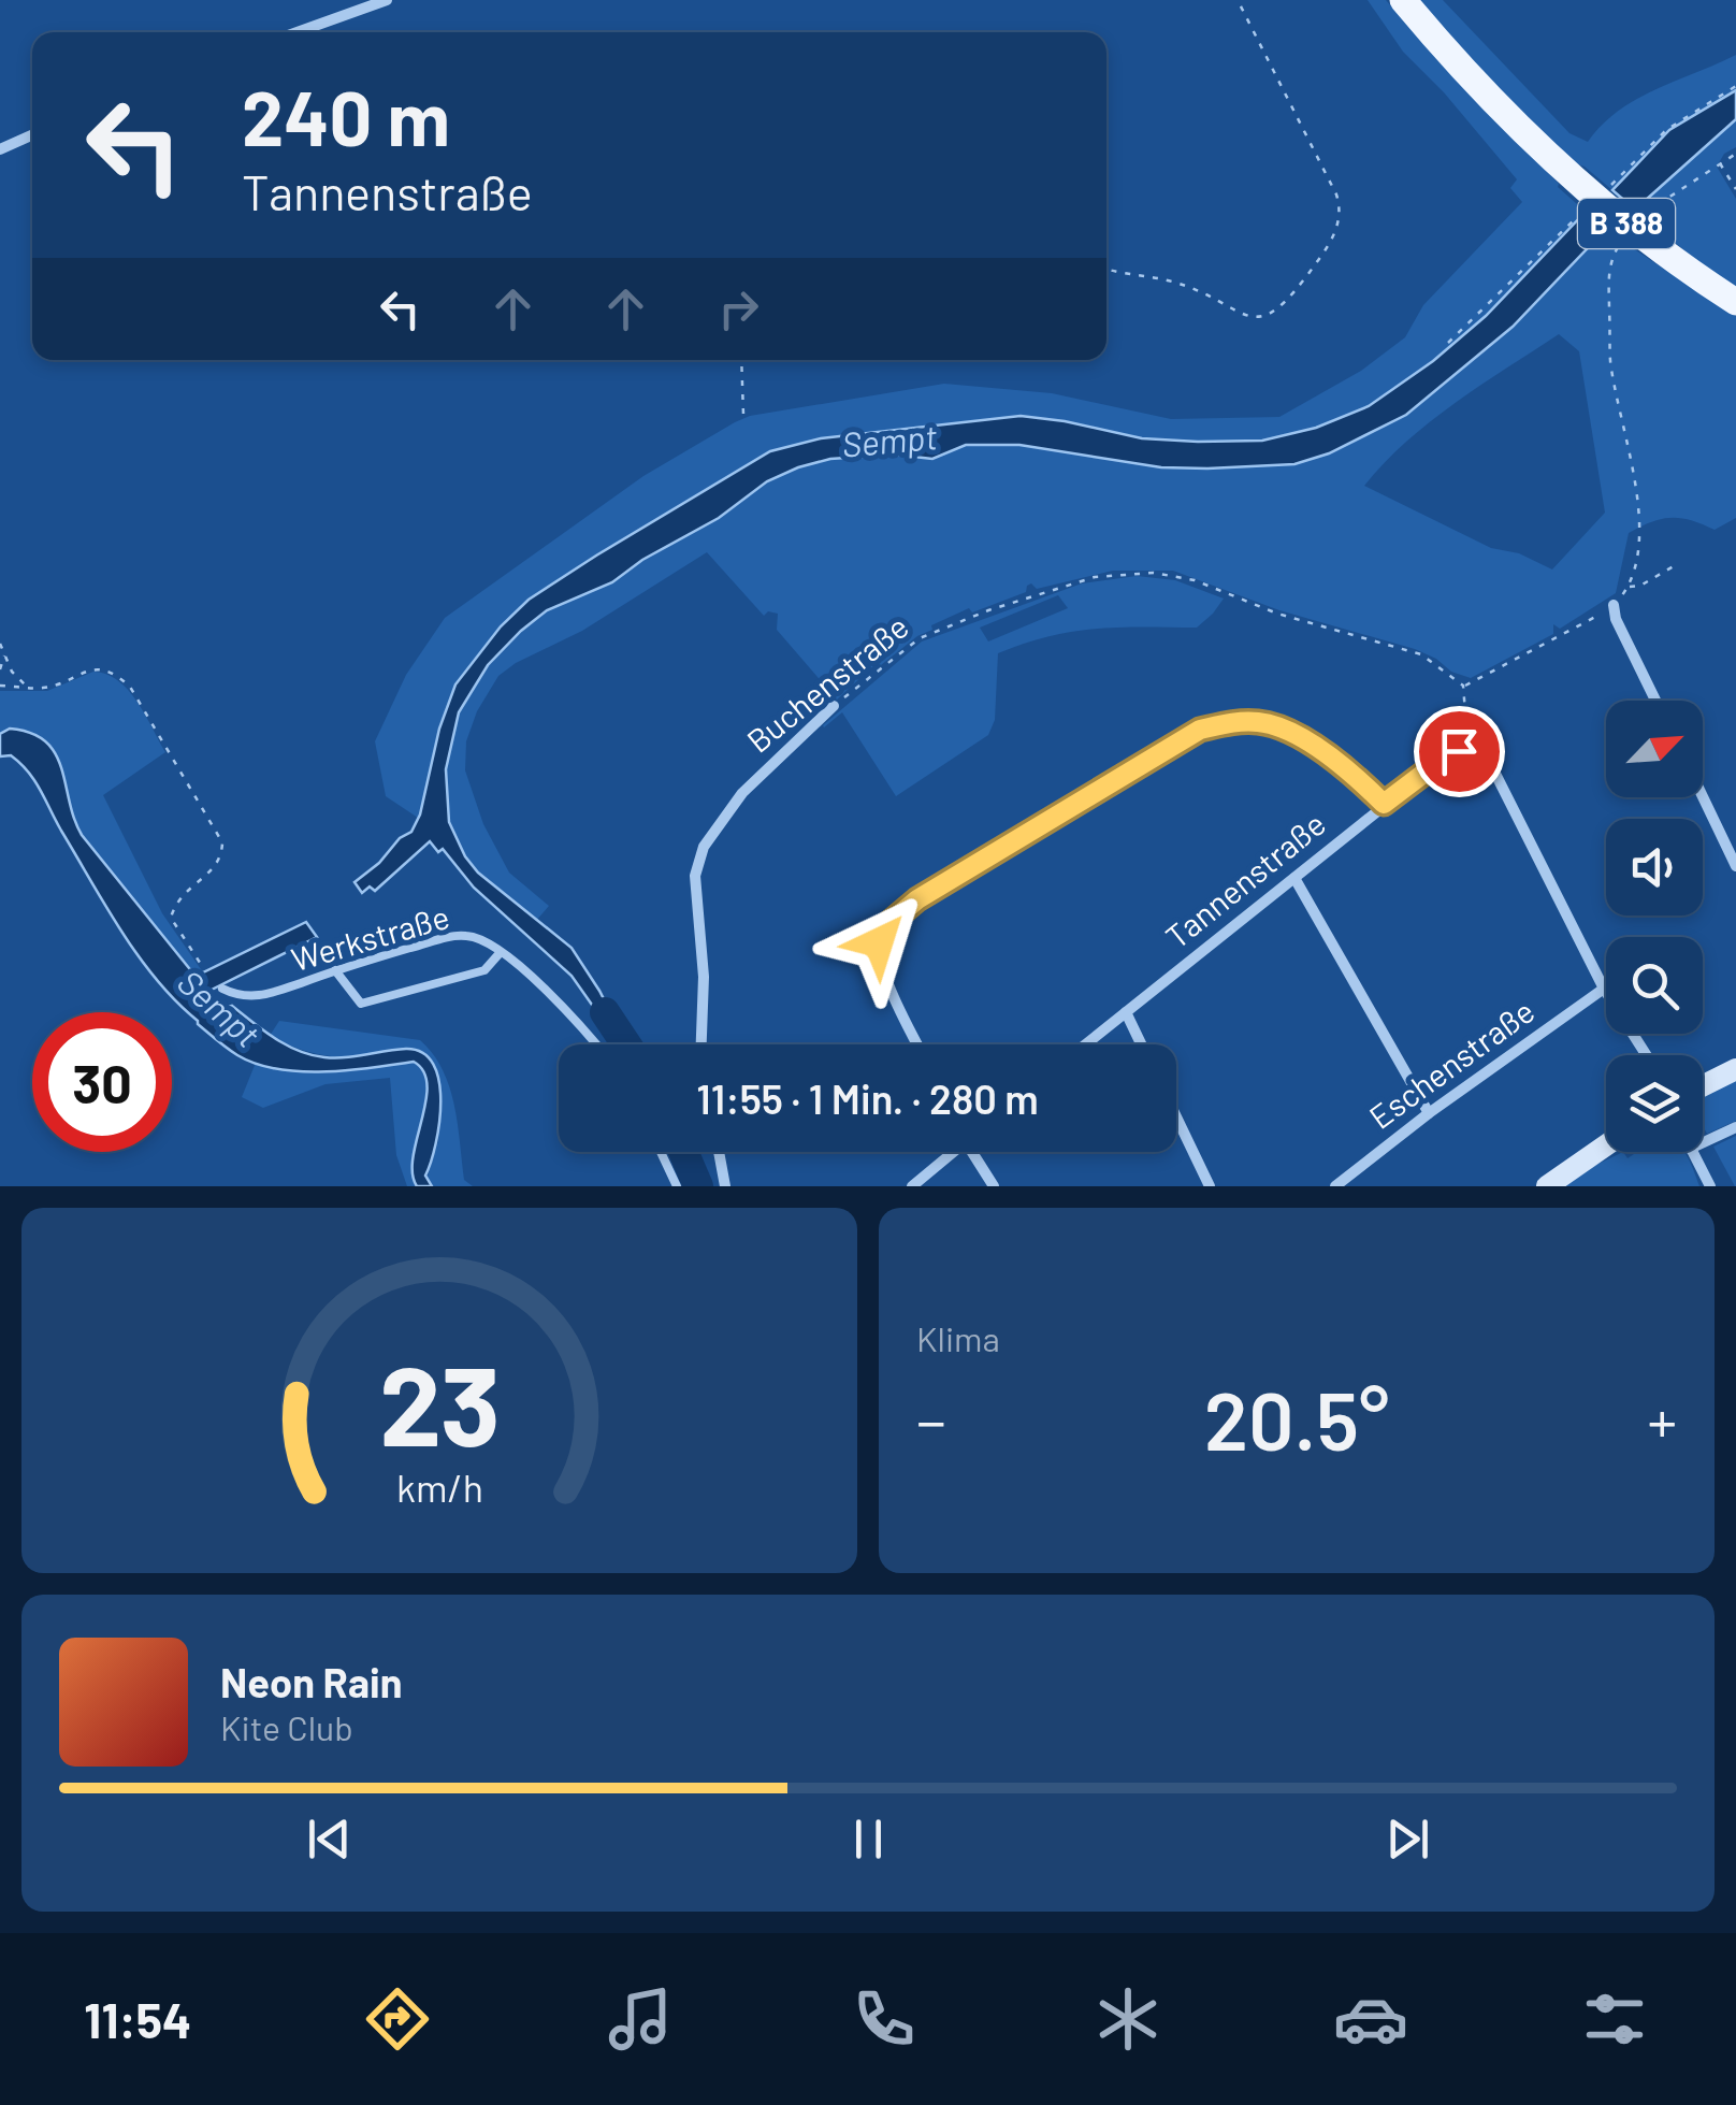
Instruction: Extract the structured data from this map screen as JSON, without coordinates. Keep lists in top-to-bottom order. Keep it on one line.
{"streets":{"main road":["B 388"],"street":["Buchenstraße","Tannenstraße","Eschenstraße"],"lane":["Werkstraße"]},"water":["Sempt"],"north":"top right","page":{"turn":["240 m","Tannenstraße"],"limit":"30","trip":"11:55 · 1 Min. · 280 m","tile":"Klima","heat":["−","20.5°","+"],"song":["Neon Rain","Kite Club"],"tabs":"11:54","gauge":["23","km/h"]}}
